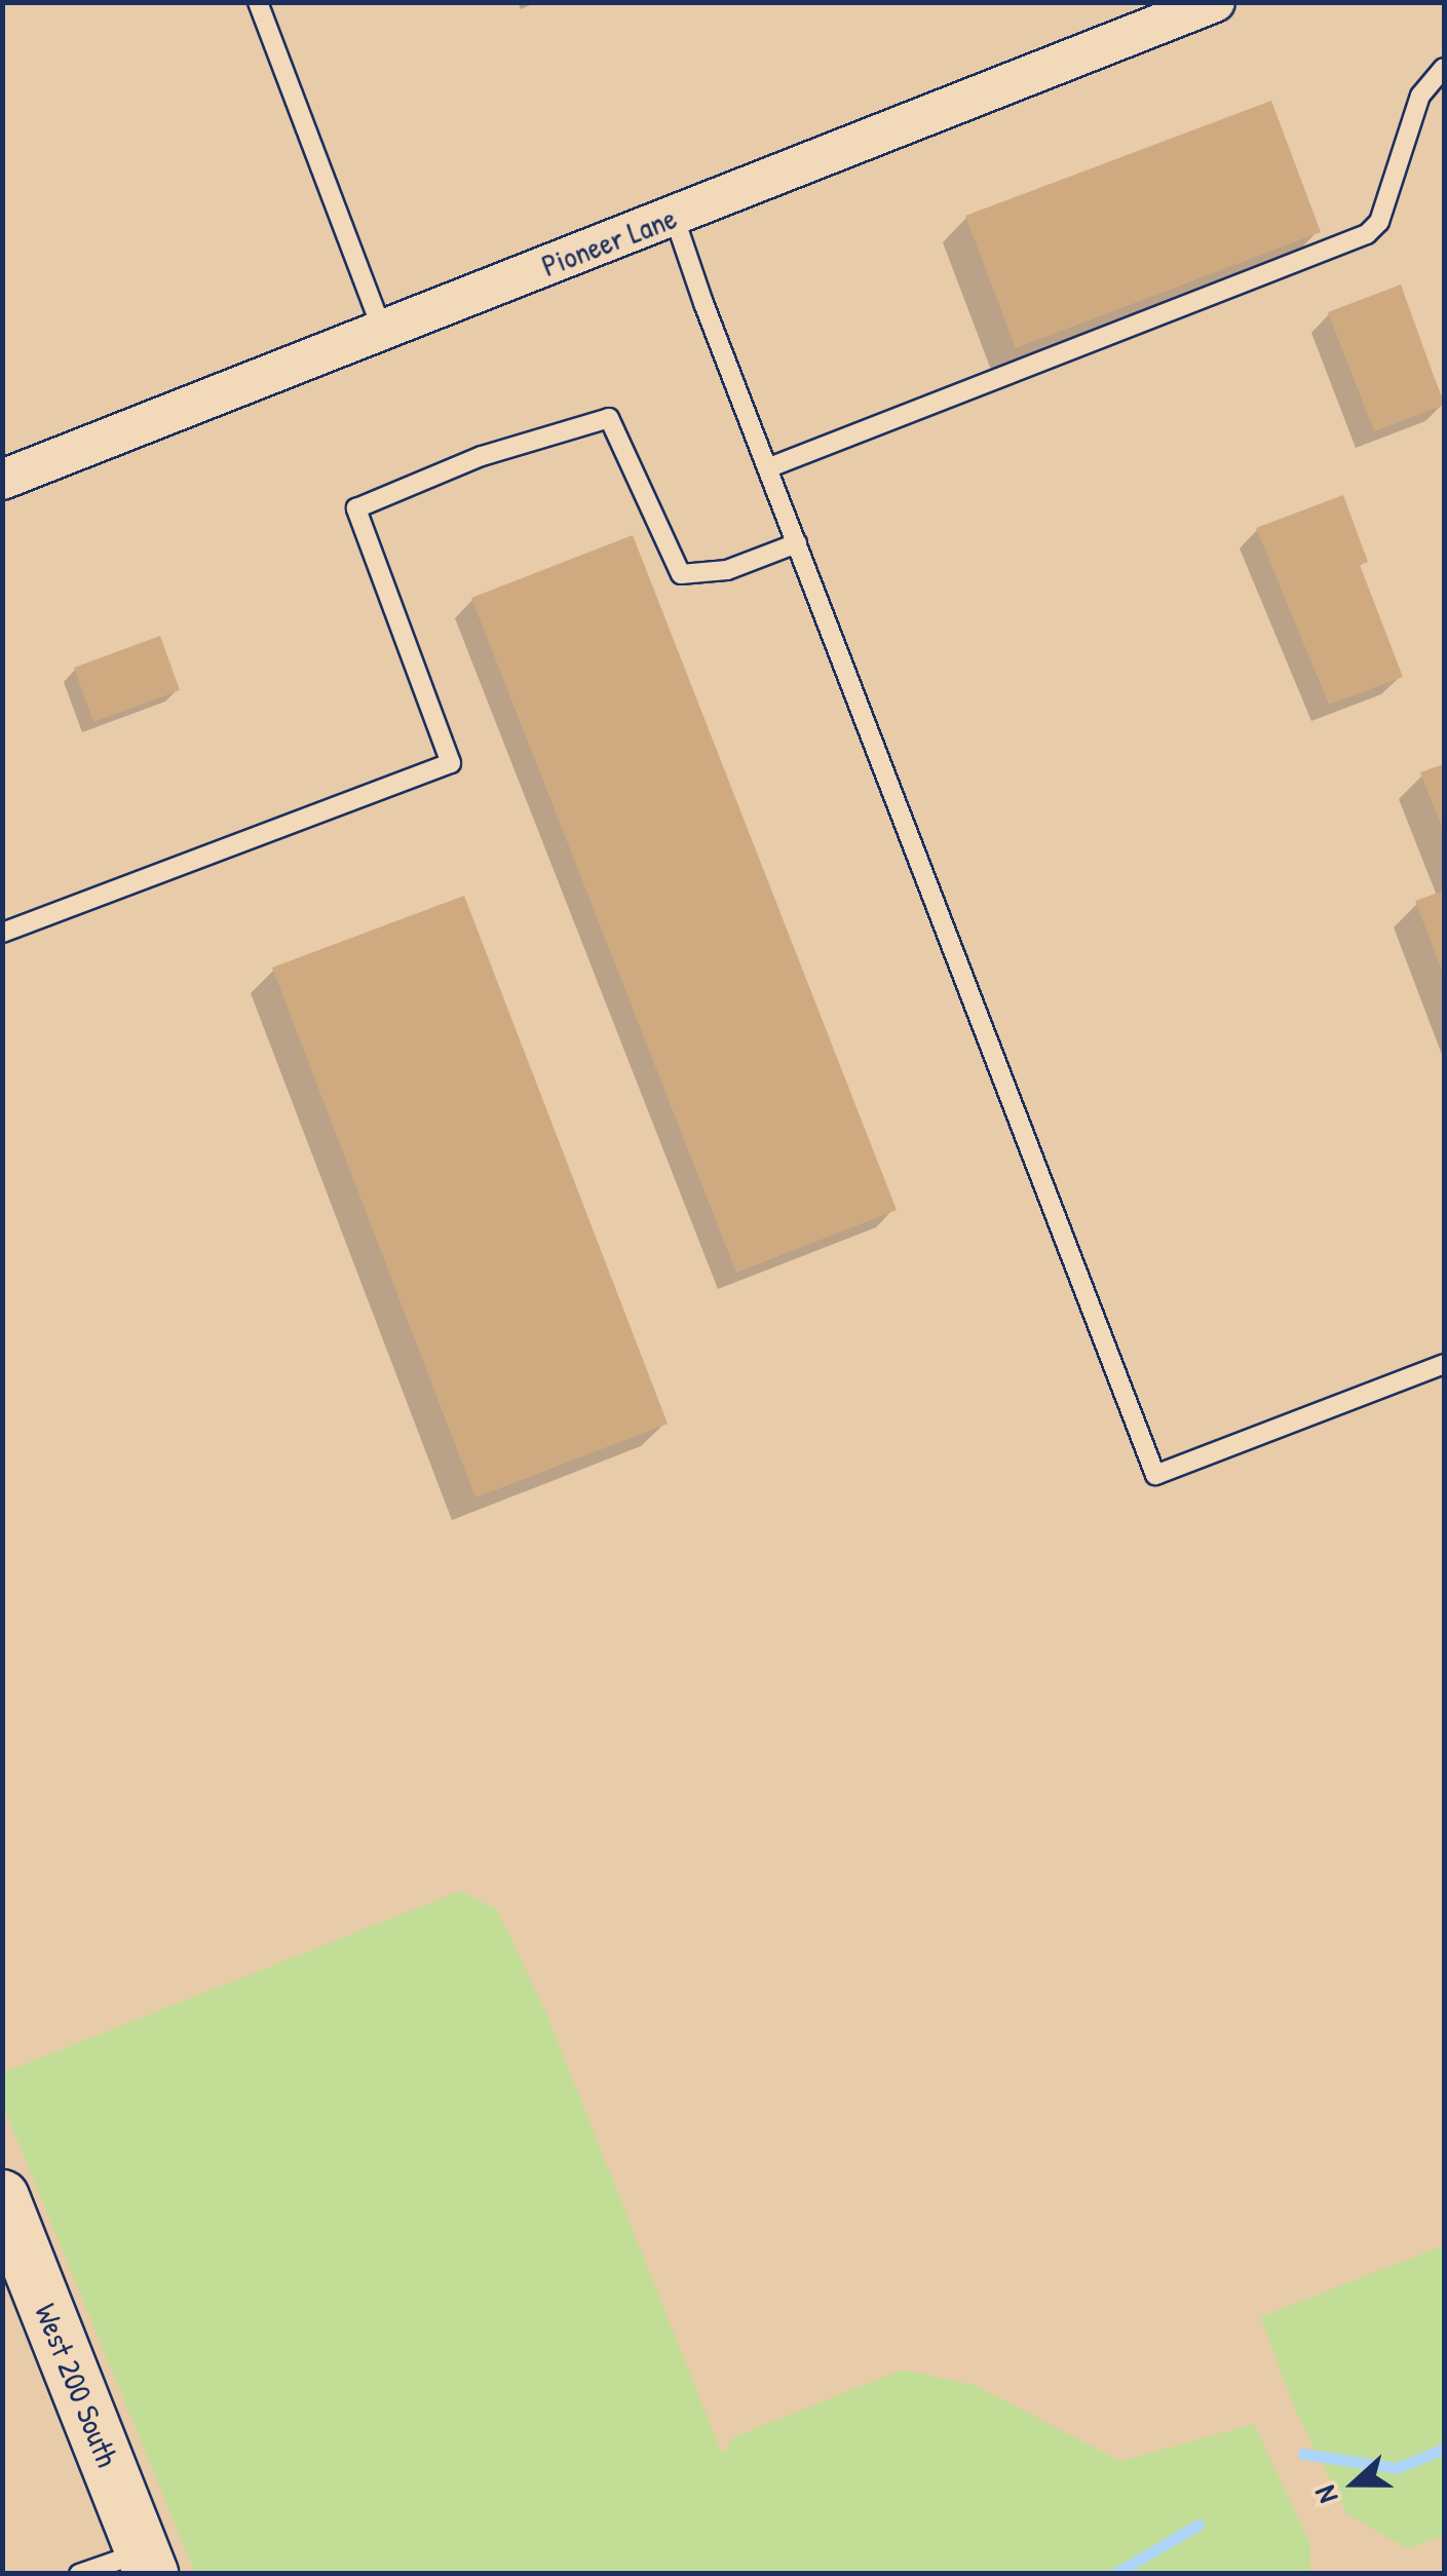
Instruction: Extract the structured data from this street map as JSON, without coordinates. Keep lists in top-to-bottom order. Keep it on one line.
{"streets":{"street":["Pioneer Lane","West 200 South"]},"north":"left"}
